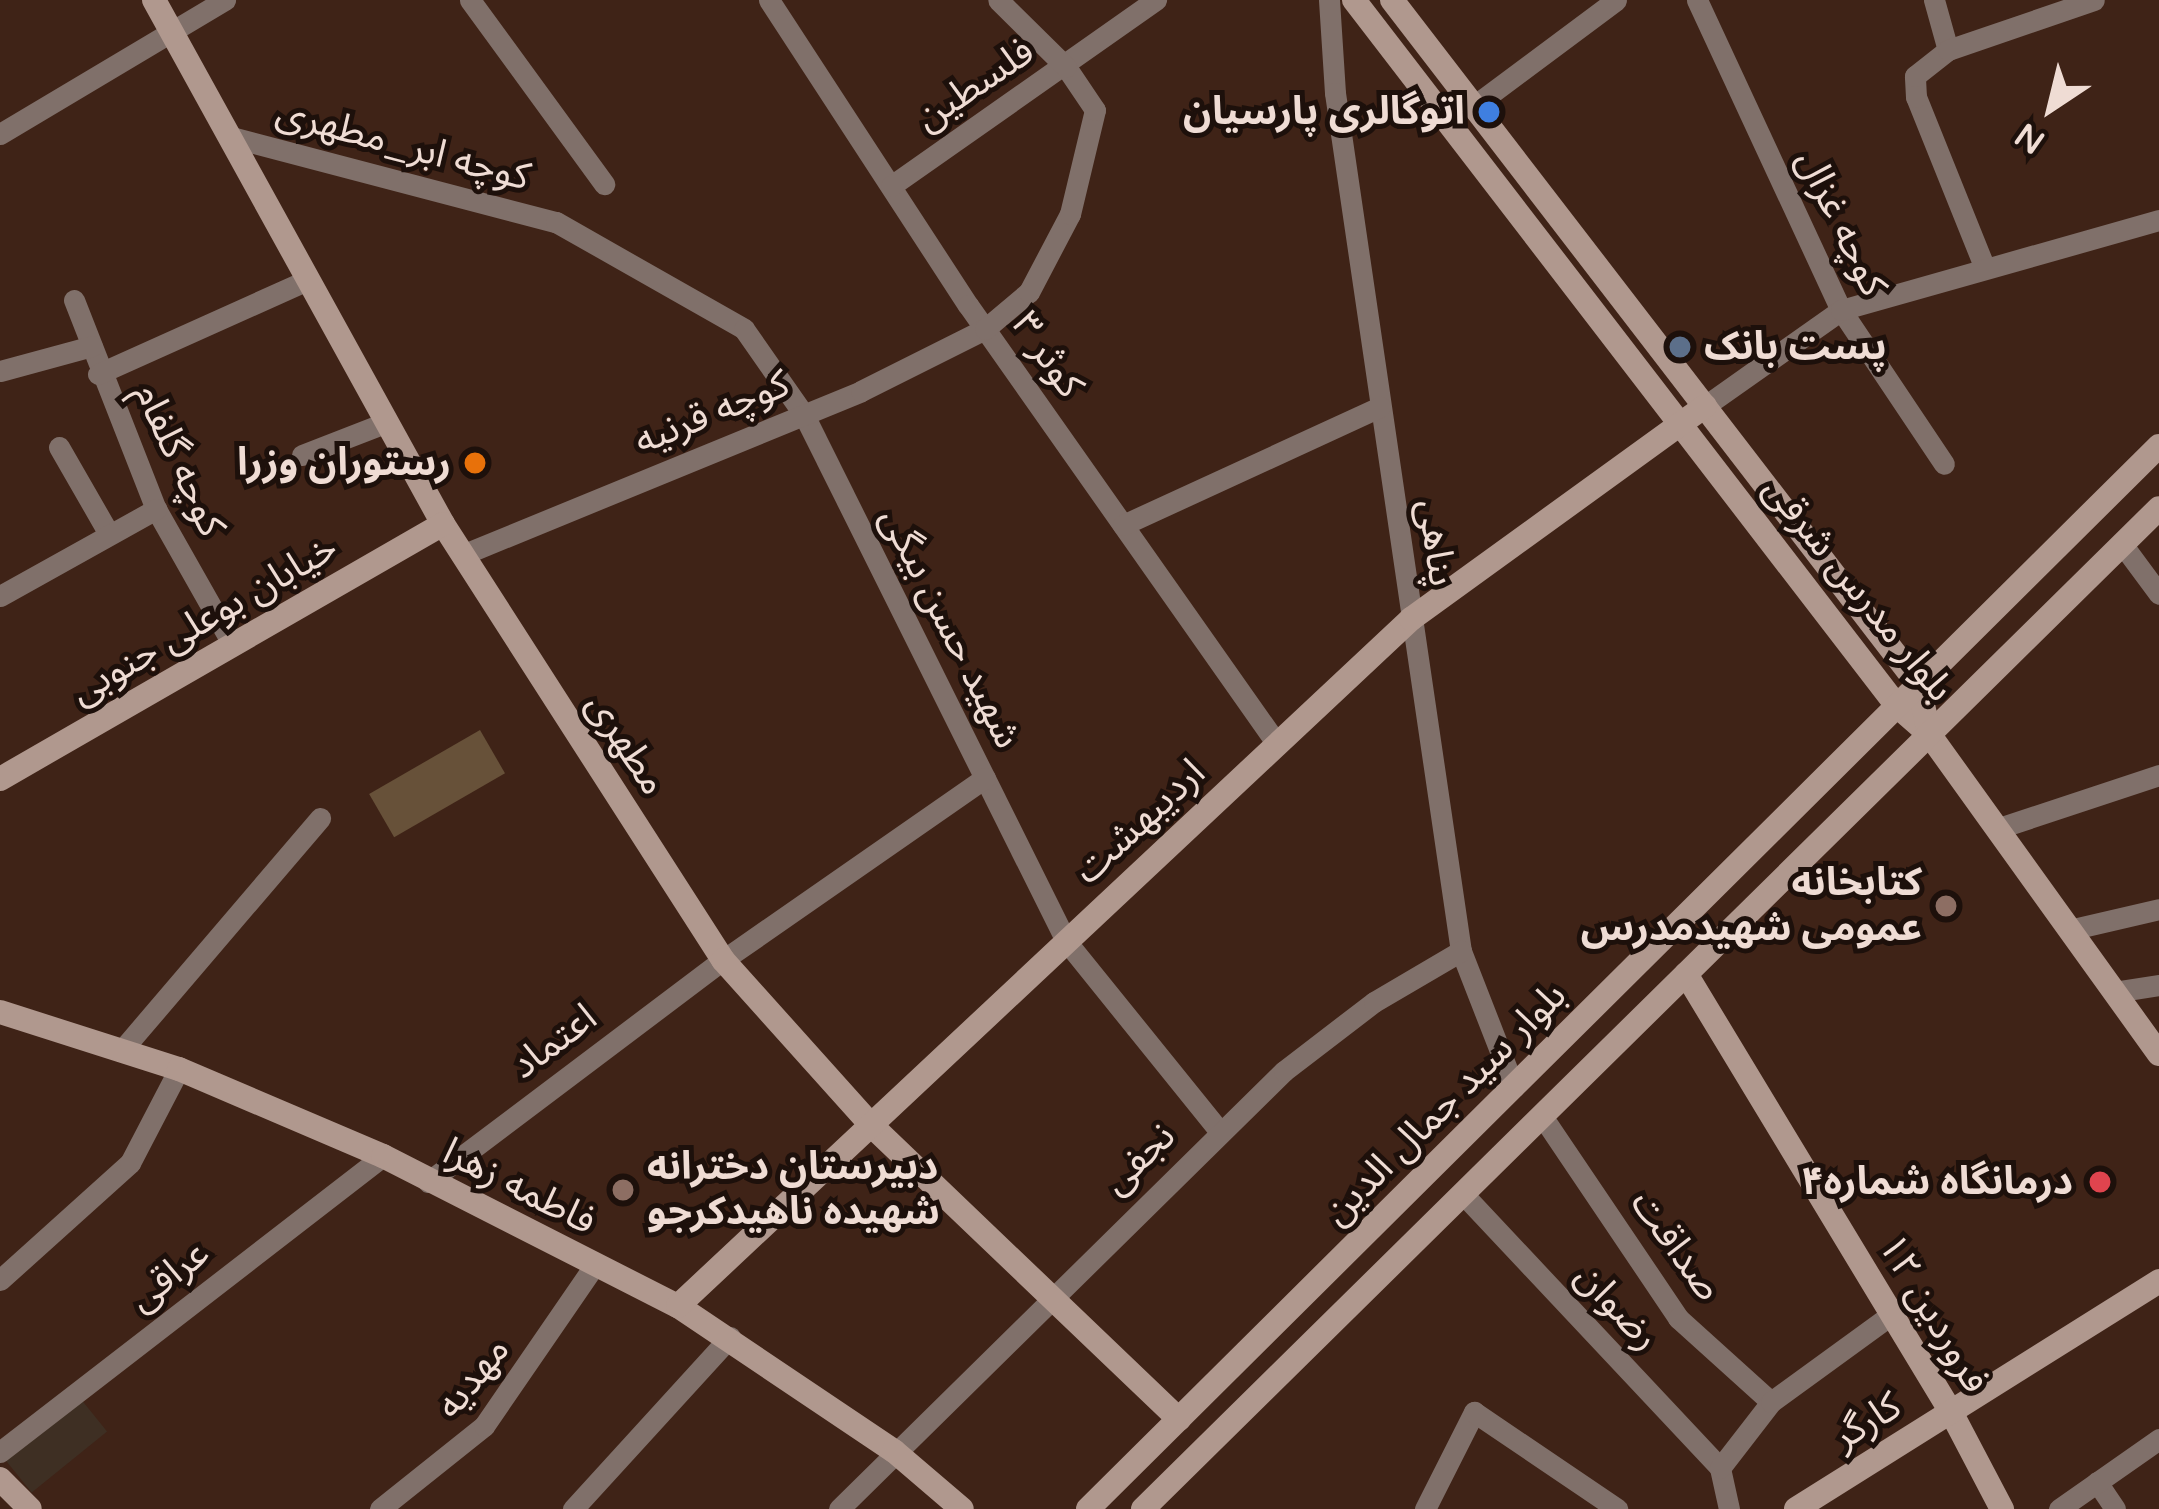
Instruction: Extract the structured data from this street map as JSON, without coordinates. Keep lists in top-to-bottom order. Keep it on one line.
{"streets":{"street":["فلسطین","کوچه ابر_مطهری","کوچه غزال","کوثر ۳","کوچه قرنیه","کوچه گلفام","پناهی","بلوار مدرس شرقی","خیابان بوعلی جنوبی","شهید حسن بیگی","مطهری","اردیبهشت","اعتماد","بلوار سید جمال الدین","نجفی","فاطمه زهرا","صداقت","عراقی","رضوان","۱۲ فروردین","مهدیه","کارگر"]},"crossings":[["فلسطین","کوثر ۳"],["فلسطین","کوچه قرنیه"],["کوچه ابر_مطهری","شهید حسن بیگی"],["کوچه ابر_مطهری","مطهری"],["کوثر ۳","کوچه قرنیه"],["کوثر ۳","اردیبهشت"],["کوچه قرنیه","شهید حسن بیگی"],["کوچه قرنیه","مطهری"],["کوچه گلفام","خیابان بوعلی جنوبی"],["پناهی","اردیبهشت"],["پناهی","بلوار سید جمال الدین"],["پناهی","نجفی"],["بلوار مدرس شرقی","اردیبهشت"],["بلوار مدرس شرقی","بلوار سید جمال الدین"],["خیابان بوعلی جنوبی","مطهری"],["شهید حسن بیگی","اردیبهشت"],["شهید حسن بیگی","اعتماد"],["شهید حسن بیگی","نجفی"],["مطهری","اردیبهشت"],["مطهری","اعتماد"],["مطهری","بلوار سید جمال الدین"],["مطهری","نجفی"],["اردیبهشت","فاطمه زهرا"],["اعتماد","فاطمه زهرا"],["بلوار سید جمال الدین","صداقت"],["بلوار سید جمال الدین","رضوان"],["بلوار سید جمال الدین","۱۲ فروردین"],["نجفی","فاطمه زهرا"],["فاطمه زهرا","عراقی"],["فاطمه زهرا","مهدیه"],["۱۲ فروردین","کارگر"]],"places":["اتوگالری پارسیان","پست بانک","رستوران وزرا","کتابخانه عمومی شهیدمدرس","درمانگاه شماره۴","دبیرستان دخترانه شهیده ناهیدکرجو"],"north":"bottom left"}
